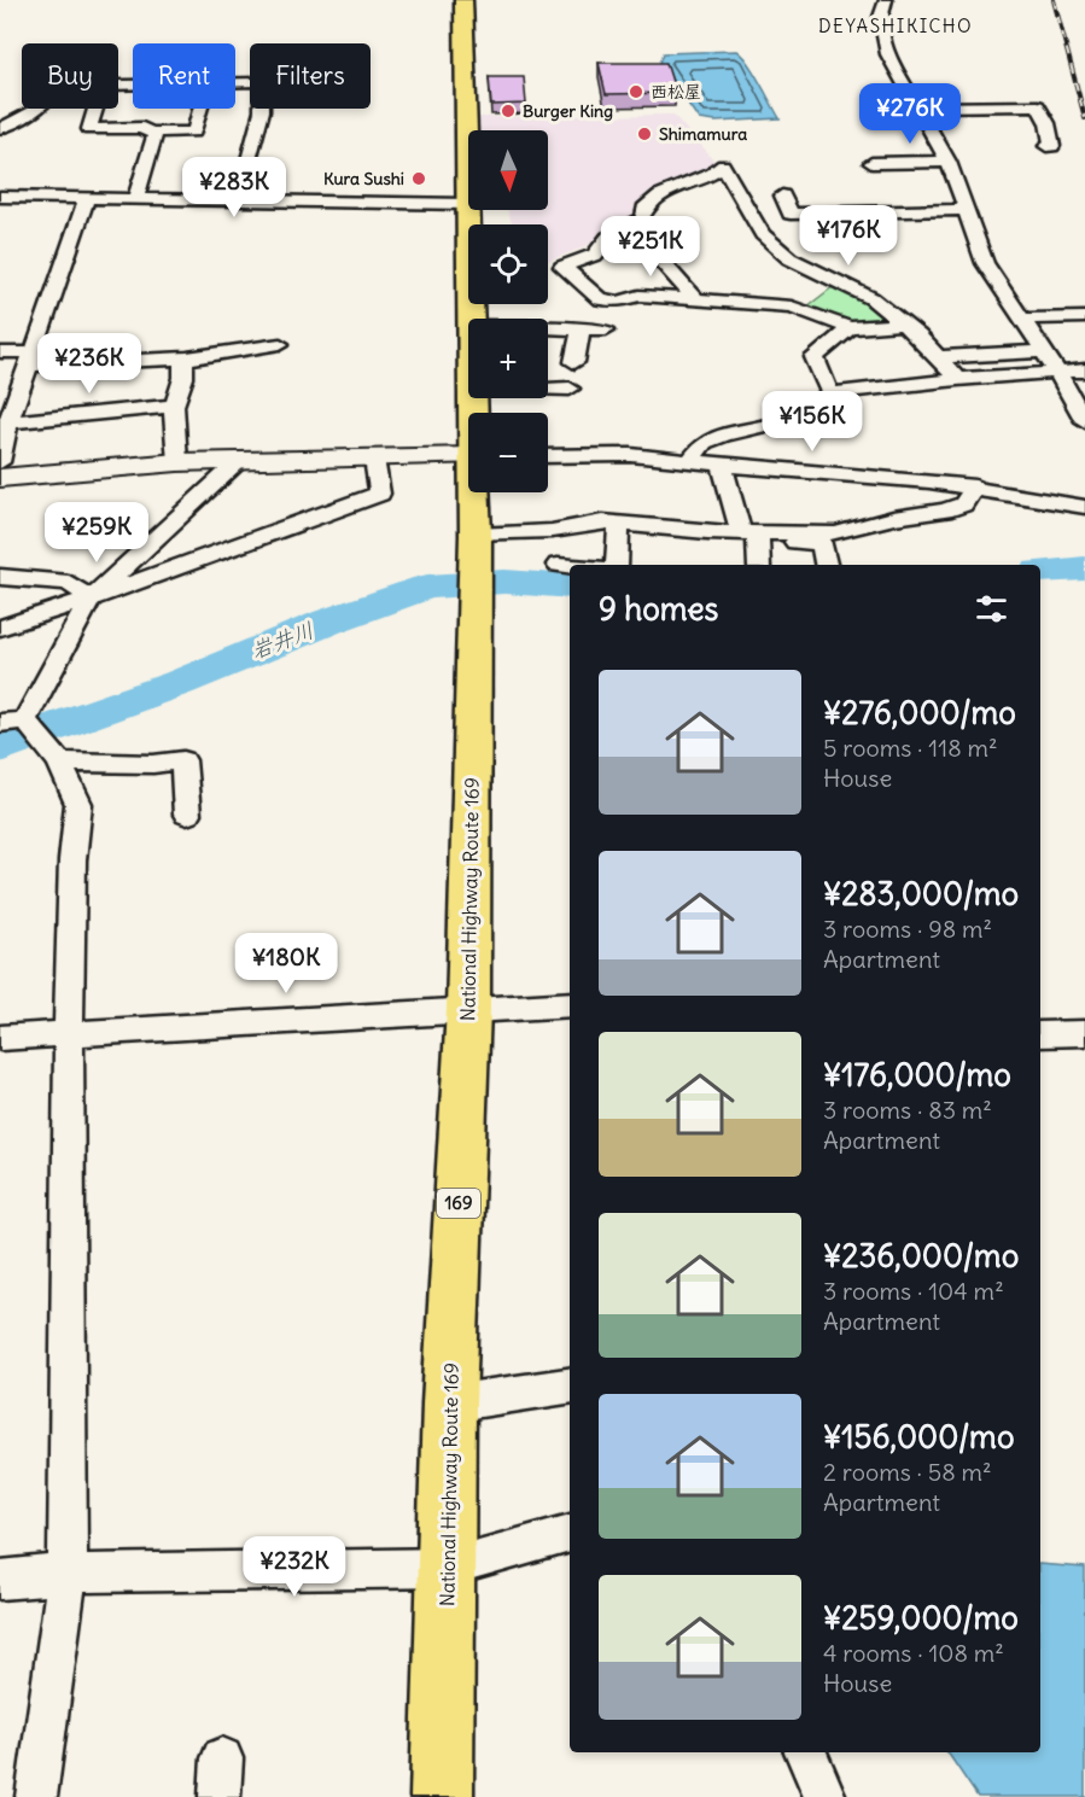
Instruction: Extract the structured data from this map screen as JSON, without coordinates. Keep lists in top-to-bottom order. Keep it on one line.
{"streets":{"highway":["National Highway Route 169","169"]},"districts":["DEYASHIKICHO"],"water":["岩井川"],"places":["西松屋","Burger King","Shimamura","Kura Sushi"],"north":"bottom","page":{"chip":["Buy","Rent","Filters"],"price":["¥276K","¥283K","¥176K","¥251K","¥236K","¥156K","¥259K","¥180K","¥232K"],"map_buttons":["+","−"],"heading":"9 homes","list":[{"name":"¥276,000/mo","note":"5 rooms · 118 m² · House"},{"name":"¥283,000/mo","note":"3 rooms · 98 m² · Apartment"},{"name":"¥176,000/mo","note":"3 rooms · 83 m² · Apartment"},{"name":"¥236,000/mo","note":"3 rooms · 104 m² · Apartment"},{"name":"¥156,000/mo","note":"2 rooms · 58 m² · Apartment"},{"name":"¥259,000/mo","note":"4 rooms · 108 m² · House"}]}}
